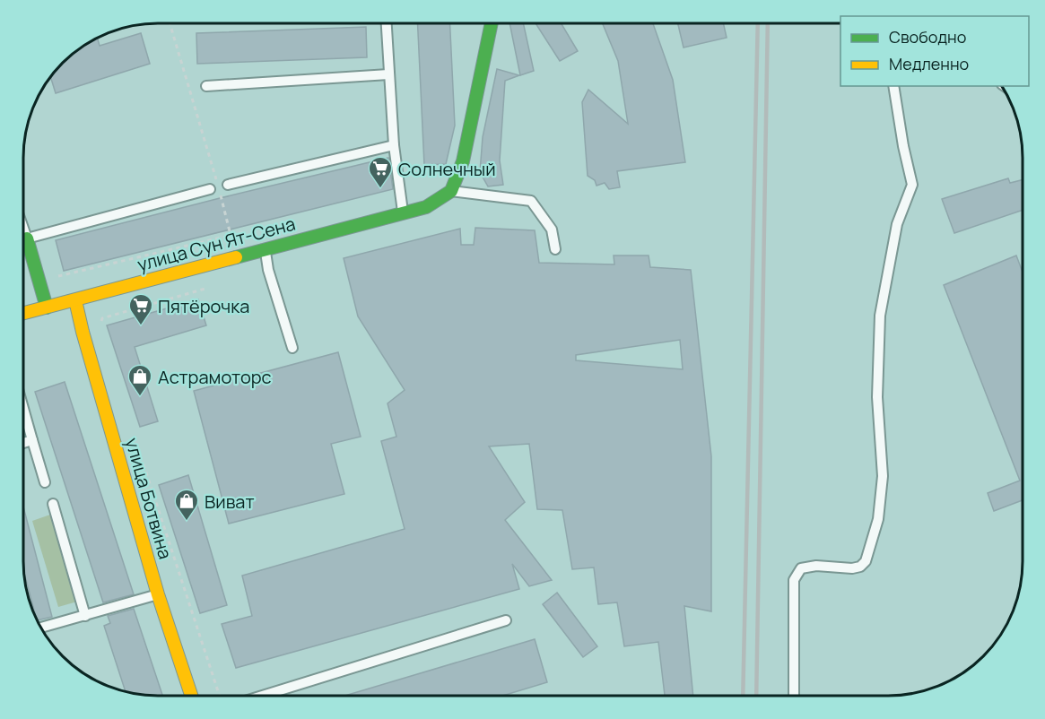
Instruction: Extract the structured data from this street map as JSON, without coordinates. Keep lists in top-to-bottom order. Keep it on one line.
{"streets":{"main road":["улица Сун Ят-Сена","улица Ботвина"]},"crossings":[["улица Сун Ят-Сена","улица Ботвина"]],"places":{"supermarket":["Солнечный","Пятёрочка"],"shop":["Астрамоторс","Виват"]},"legend":["Свободно","Медленно"]}
